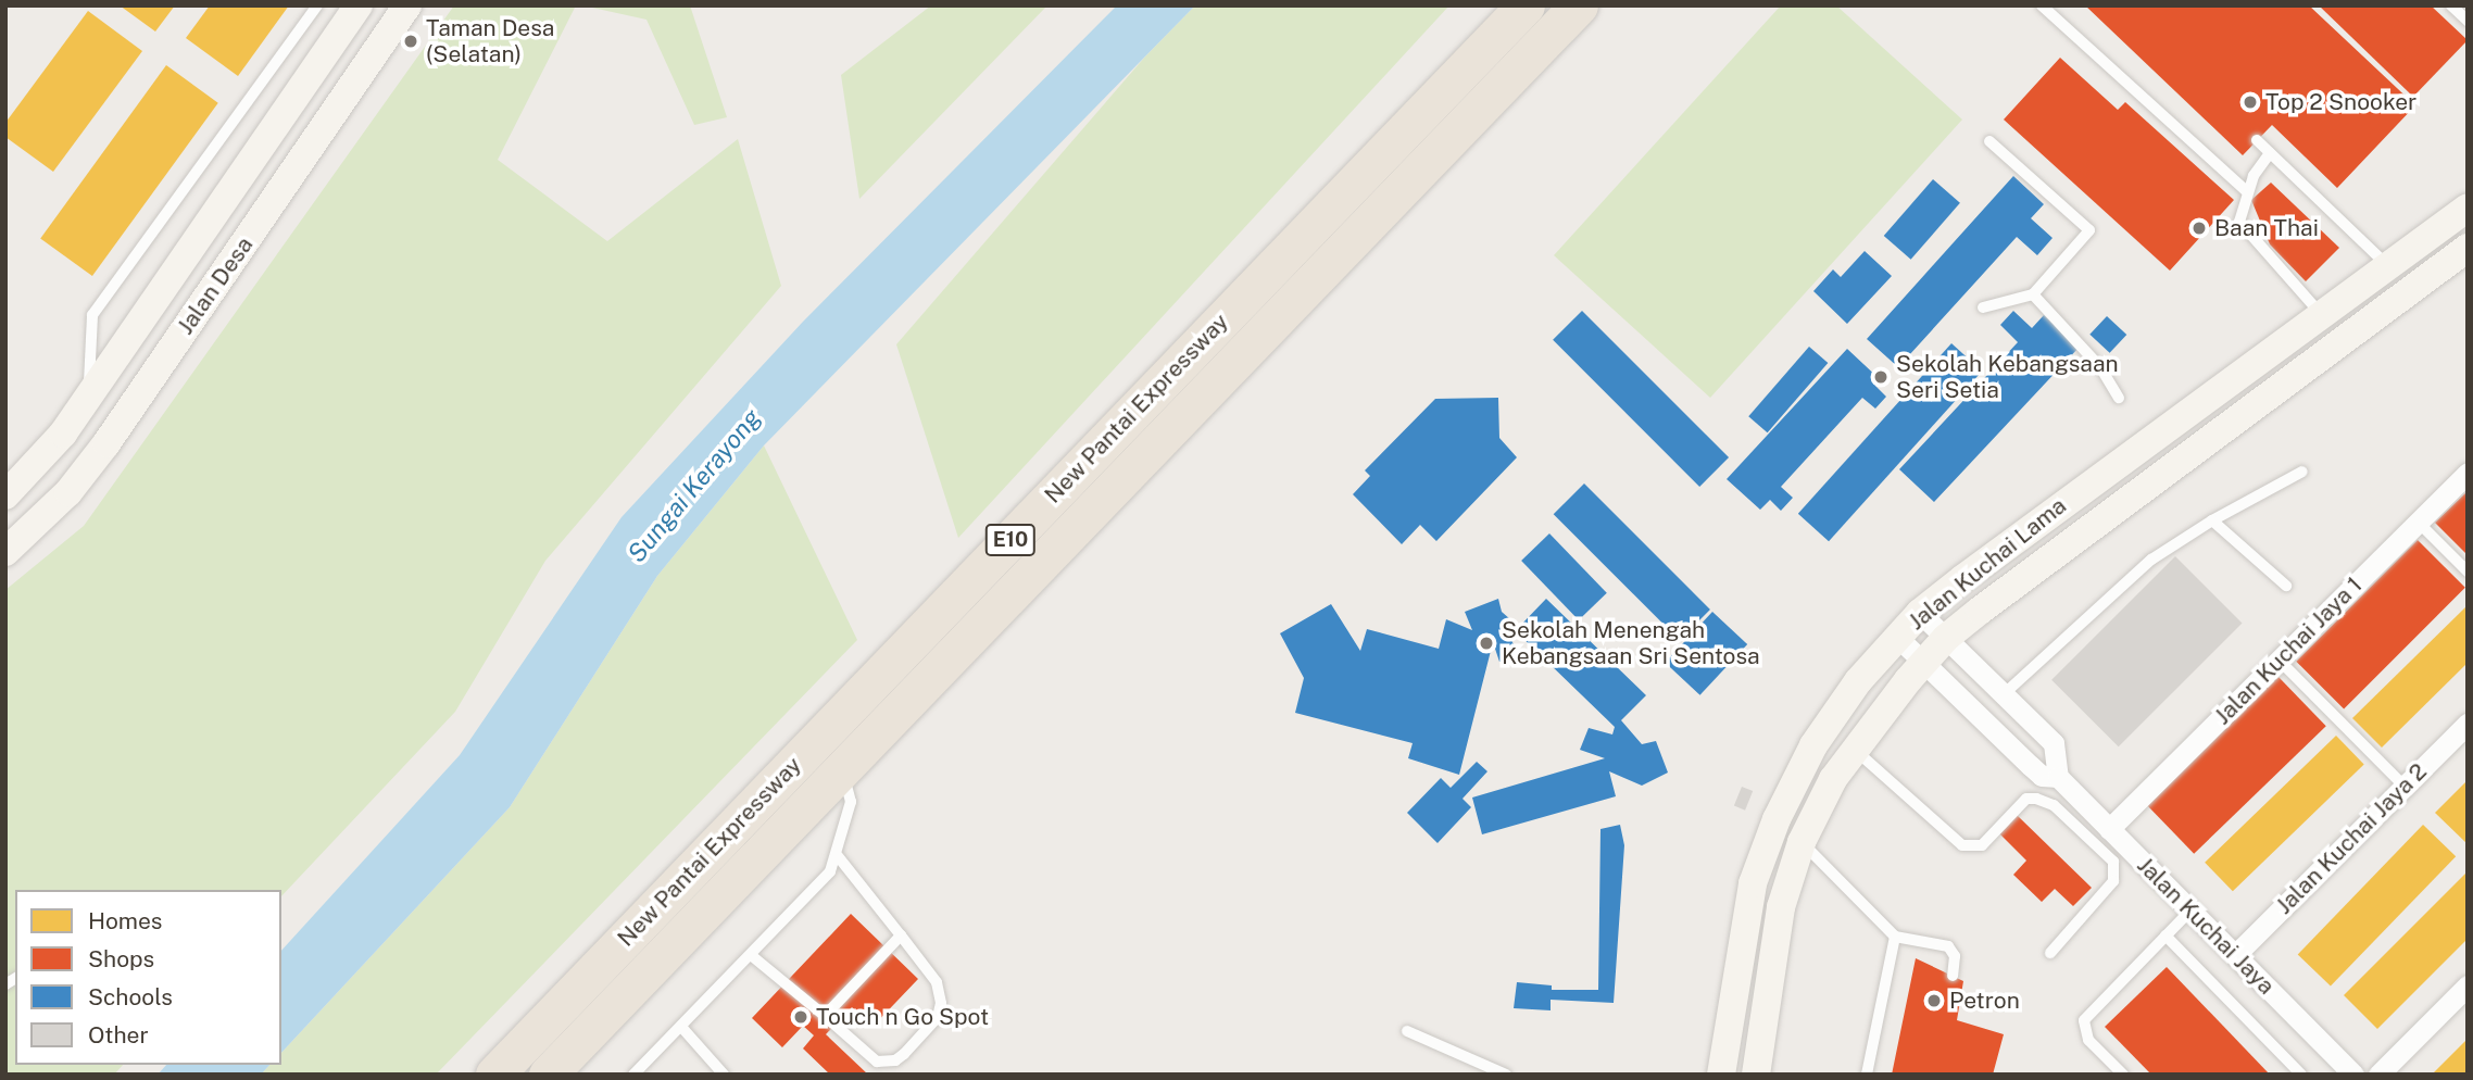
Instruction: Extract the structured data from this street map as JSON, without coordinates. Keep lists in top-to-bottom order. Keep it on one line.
{"streets":{"highway":["New Pantai Expressway","E10"],"main road":["Jalan Desa","Jalan Kuchai Lama"],"street":["Jalan Kuchai Jaya 1","Jalan Kuchai Jaya 2","Jalan Kuchai Jaya"]},"crossings":[["Jalan Kuchai Lama","Jalan Kuchai Jaya"],["Jalan Kuchai Jaya 1","Jalan Kuchai Jaya"],["Jalan Kuchai Jaya 2","Jalan Kuchai Jaya"]],"water":["Sungai Kerayong"],"places":["Taman Desa (Selatan)","Top 2 Snooker","Baan Thai","Sekolah Kebangsaan Seri Setia","Sekolah Menengah Kebangsaan Sri Sentosa","Petron","Touch n Go Spot"],"legend":["Homes","Shops","Schools","Other"]}
